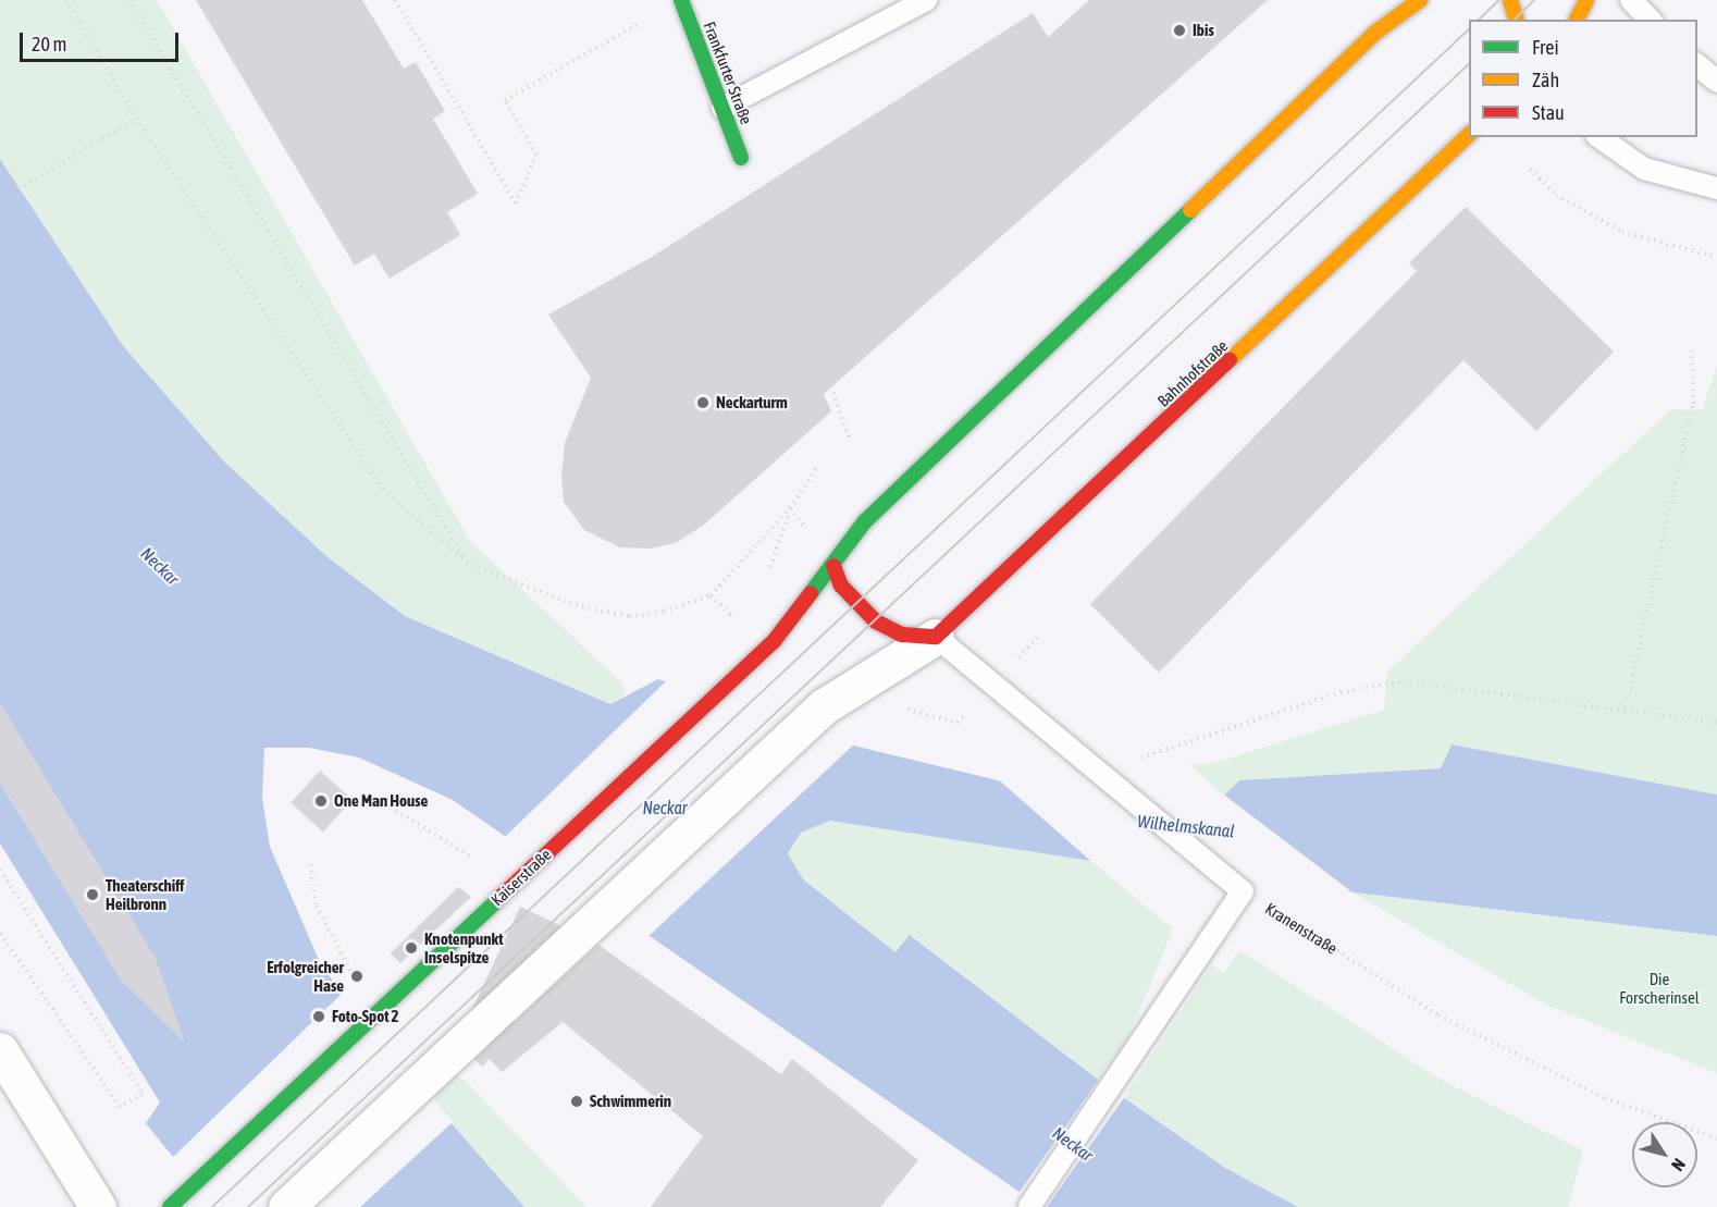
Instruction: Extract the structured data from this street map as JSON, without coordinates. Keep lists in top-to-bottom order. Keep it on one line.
{"streets":{"street":["Frankfurter Straße","Bahnhofstraße","Kaiserstraße"],"path":["Kranenstraße"]},"water":["Neckar","Wilhelmskanal"],"parks":["Die Forscherinsel"],"places":["Ibis","Neckarturm","One Man House","Theaterschiff Heilbronn","Knotenpunkt Inselspitze","Erfolgreicher Hase","Foto-Spot 2","Schwimmerin"],"legend":["Frei","Zäh","Stau"],"scale_bar":"20 m","north":"bottom right"}
